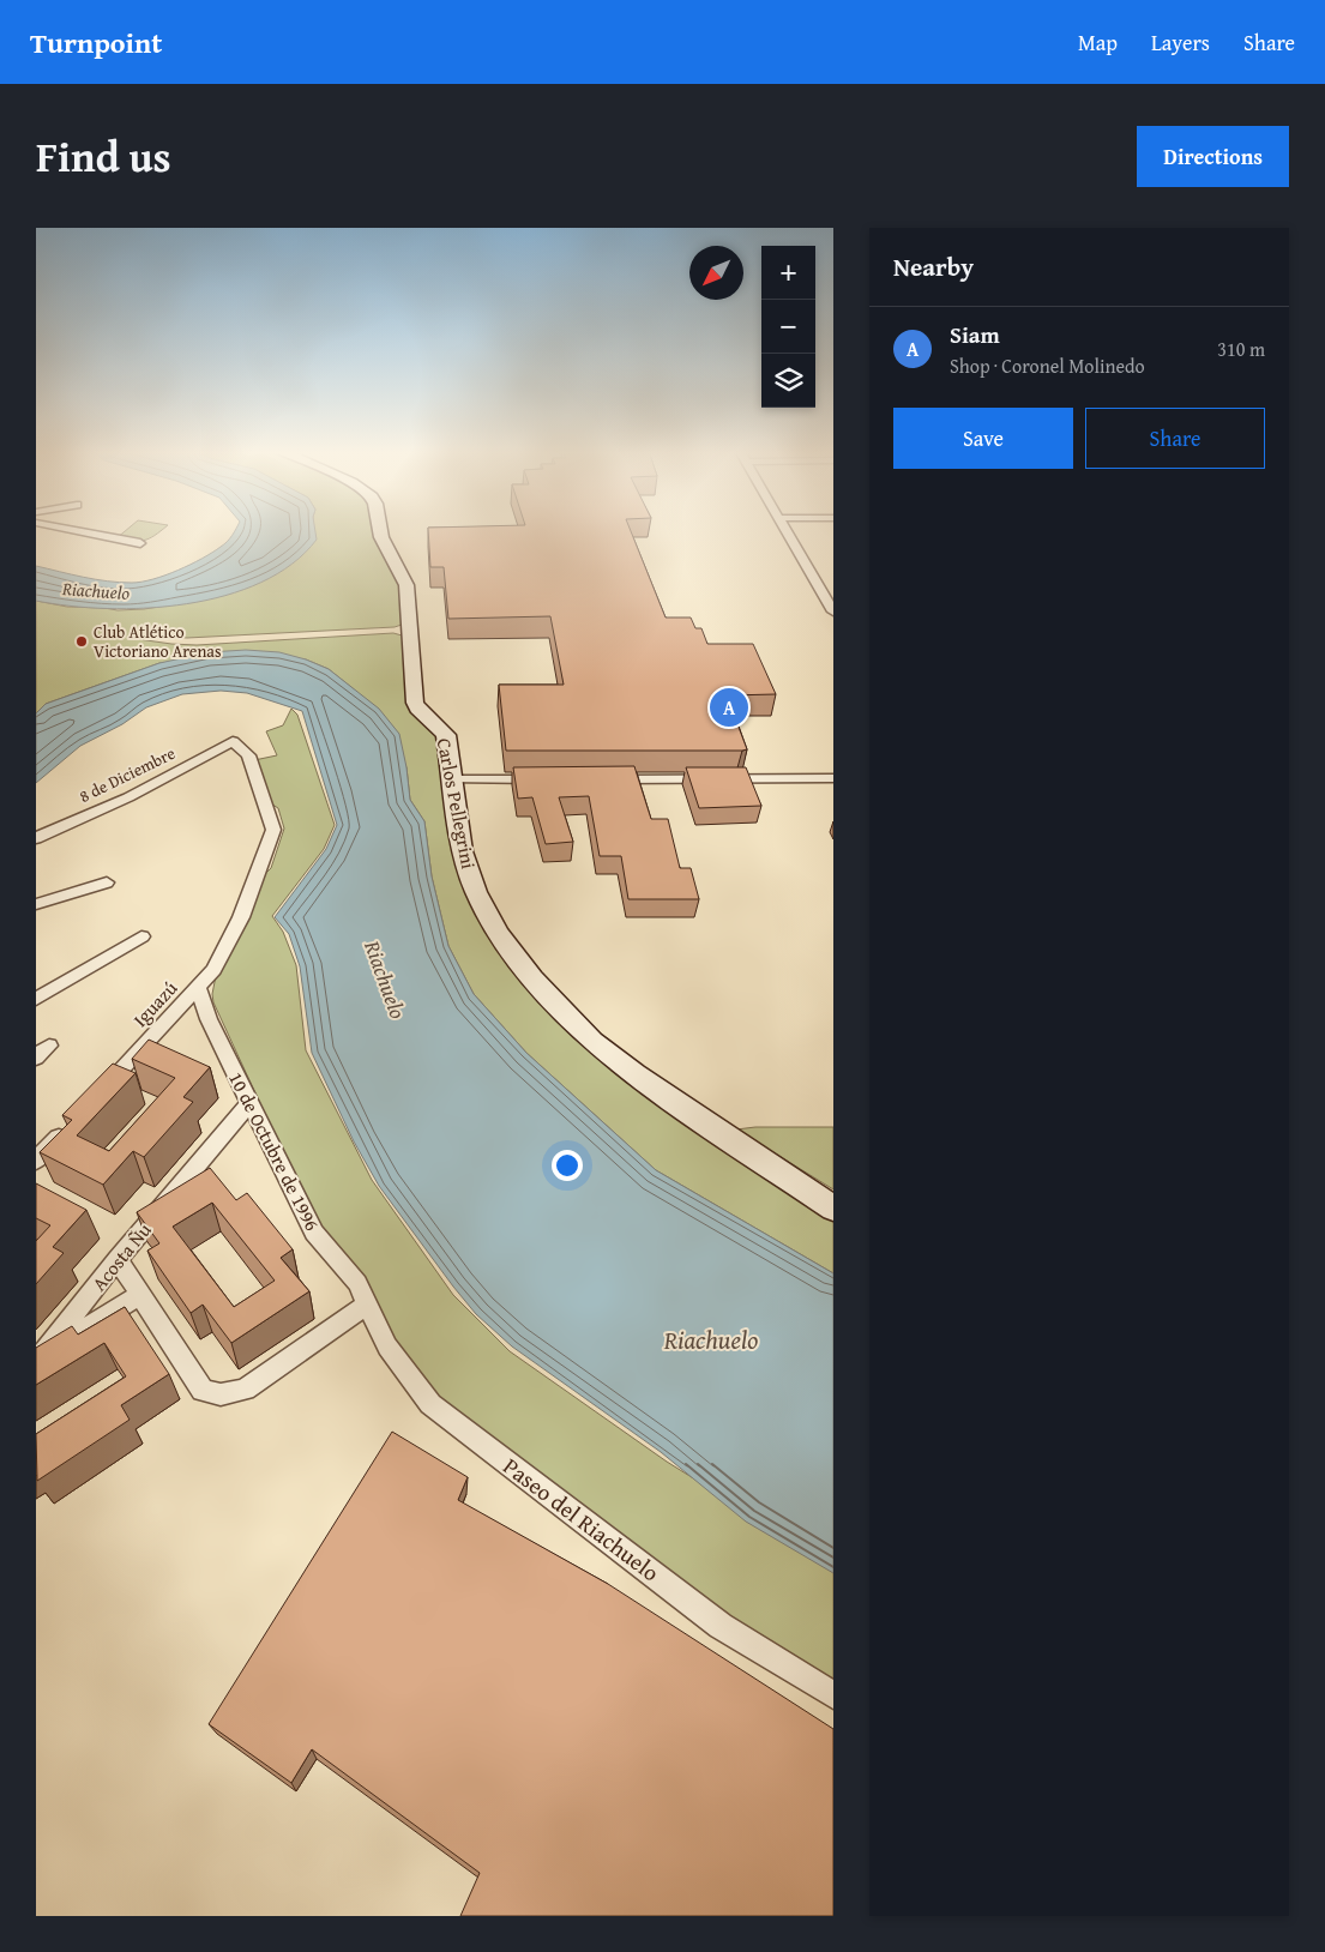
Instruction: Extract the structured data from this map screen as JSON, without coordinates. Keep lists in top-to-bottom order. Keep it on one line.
{"streets":{"street":["8 de Diciembre","Carlos Pellegrini","Iguazú","10 de Octubre de 1996","Acosta Ñu","Paseo del Riachuelo"]},"crossings":[["8 de Diciembre","Iguazú"],["Iguazú","10 de Octubre de 1996"],["10 de Octubre de 1996","Acosta Ñu"],["10 de Octubre de 1996","Paseo del Riachuelo"]],"water":["Riachuelo"],"places":["Club Atlético Victoriano Arenas"],"north":"bottom left","page":{"header":"Turnpoint","nav":["Map","Layers","Share"],"title":"Find us","buttons":["Directions",["Save","Share"]],"heading":"Nearby","map_buttons":["+","−"],"list":[{"mark":"A","name":"Siam","note":"Shop · Coronel Molinedo","value":"310 m"}],"pins":"A"}}
